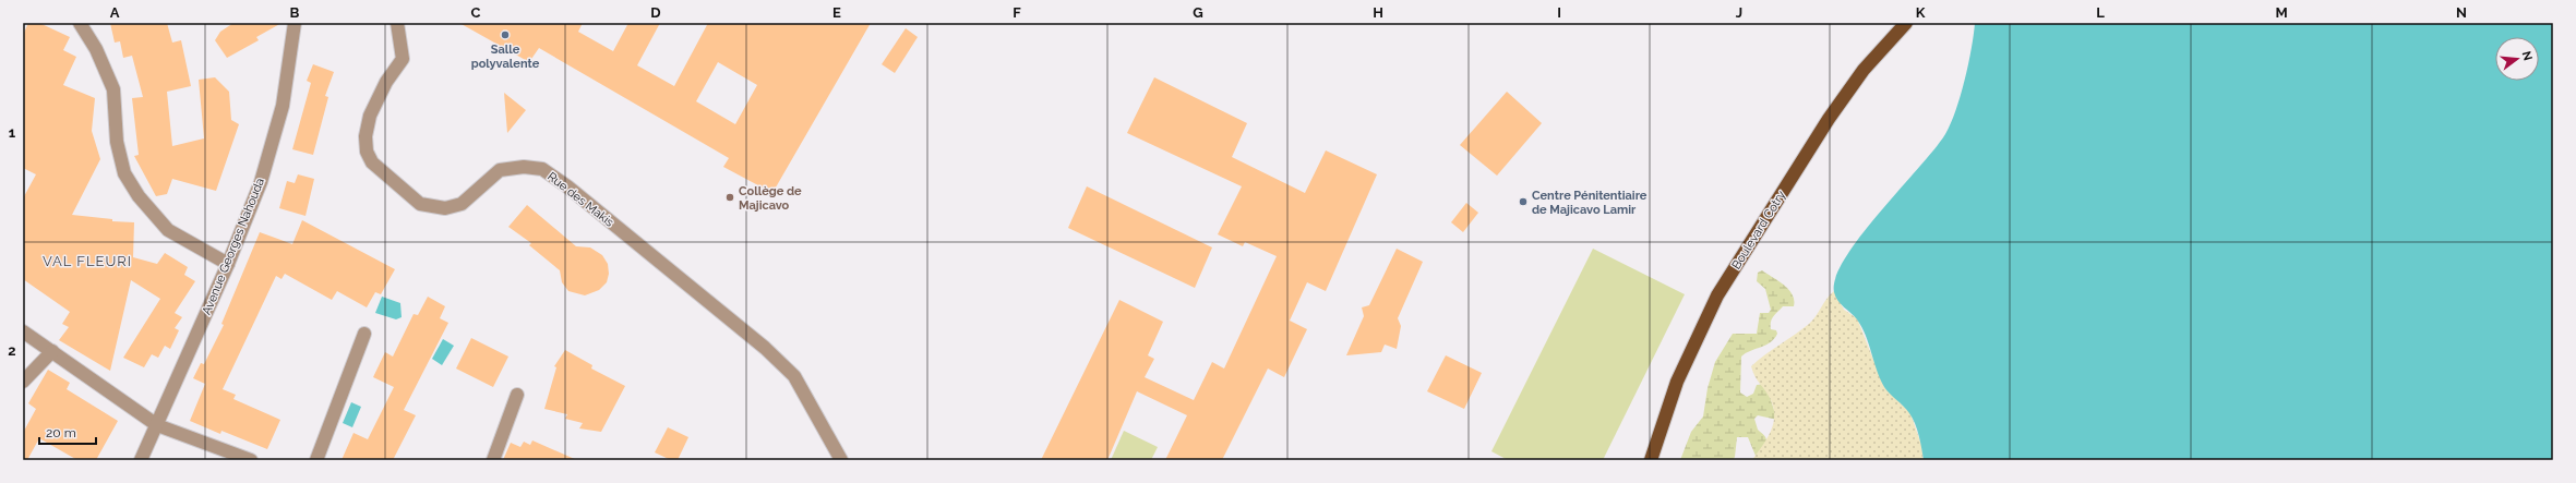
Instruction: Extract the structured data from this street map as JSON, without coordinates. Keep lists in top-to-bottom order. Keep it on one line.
{"streets":{"main road":["Boulevard Cotry"],"street":["Rue des Makis","Avenue Georges Nahouda"]},"districts":["VAL FLEURI"],"places":["Salle polyvalente","Collège de Majicavo","Centre Pénitentiaire de Majicavo Lamir"],"scale_bar":"20 m","north":"right","grid":{"columns":["A","B","C","D","E","F","G","H","I","J","K","L","M","N"],"rows":["1","2"]}}
